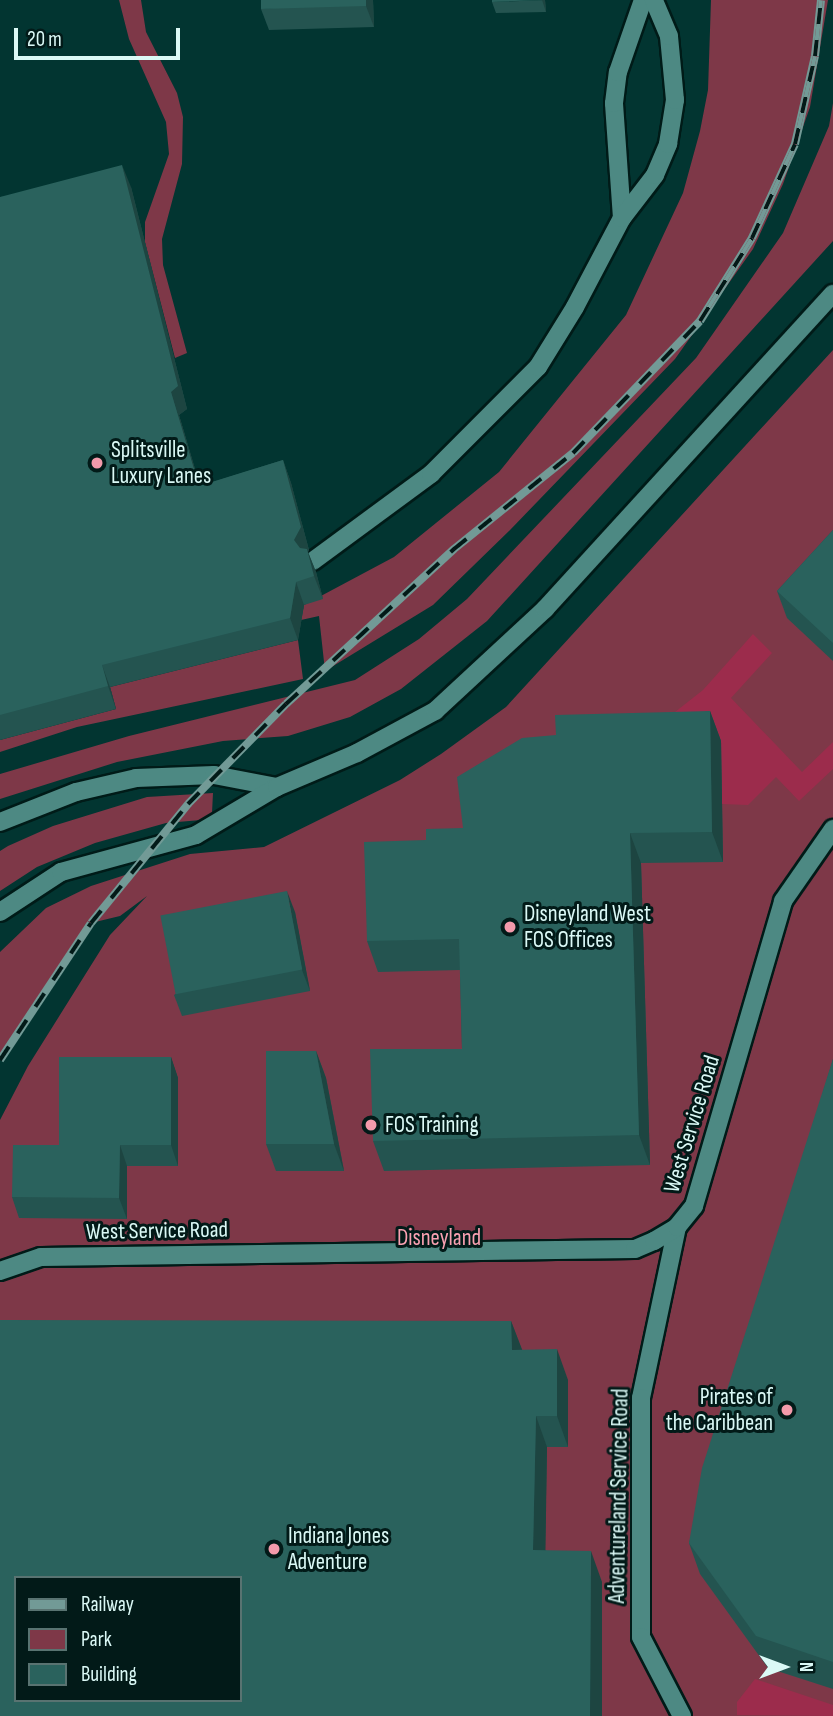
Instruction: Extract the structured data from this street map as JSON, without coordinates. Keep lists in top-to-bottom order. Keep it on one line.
{"streets":{"lane":["West Service Road","Adventureland Service Road"]},"crossings":[["West Service Road","Adventureland Service Road"]],"parks":["Disneyland"],"places":["Splitsville Luxury Lanes","Disneyland West FOS Offices","FOS Training","Pirates of the Caribbean","Indiana Jones Adventure"],"legend":["Railway","Park","Building"],"scale_bar":"20 m","north":"right"}
